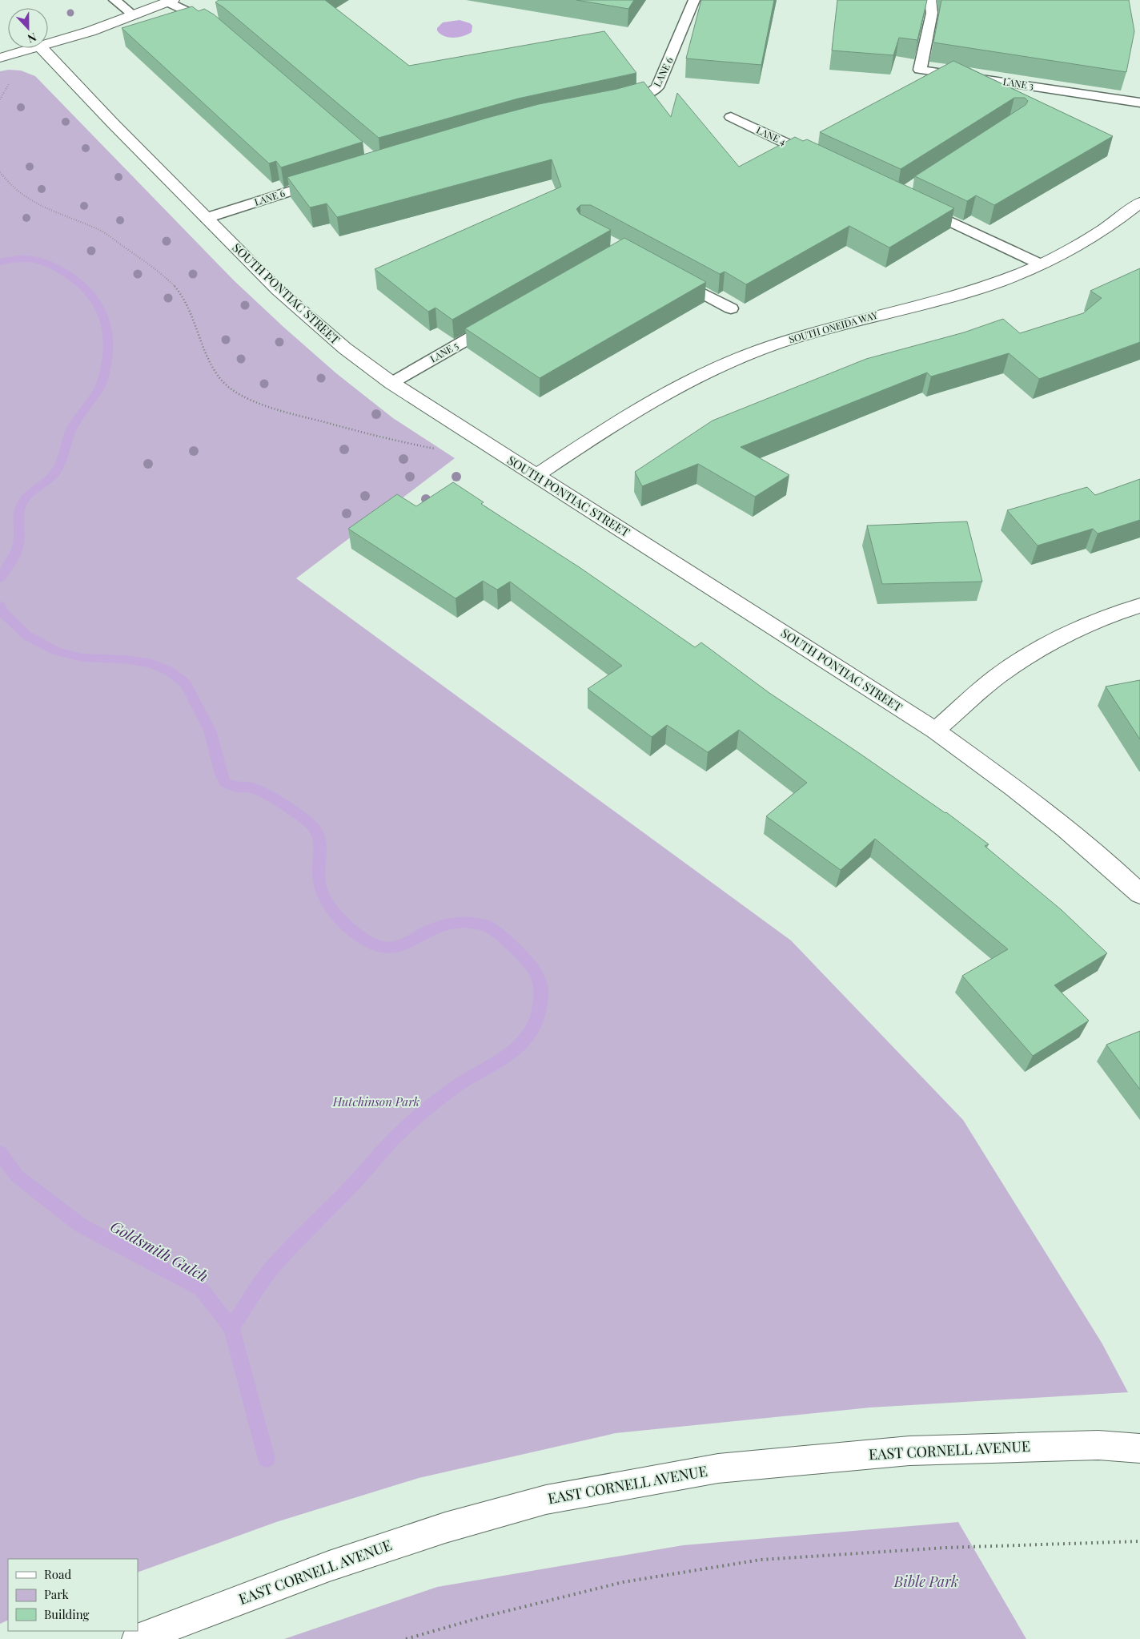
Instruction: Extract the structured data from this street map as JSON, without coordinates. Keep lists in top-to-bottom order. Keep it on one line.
{"streets":{"street":["SOUTH PONTIAC STREET","SOUTH ONEIDA WAY","EAST CORNELL AVENUE"],"lane":["LANE 6","LANE 3","LANE 4","LANE 5"]},"crossings":[["LANE 6","SOUTH PONTIAC STREET"],["SOUTH PONTIAC STREET","SOUTH ONEIDA WAY"],["SOUTH PONTIAC STREET","LANE 5"]],"water":["Goldsmith Gulch"],"parks":["Hutchinson Park","Bible Park"],"legend":["Road","Park","Building"],"north":"bottom"}
